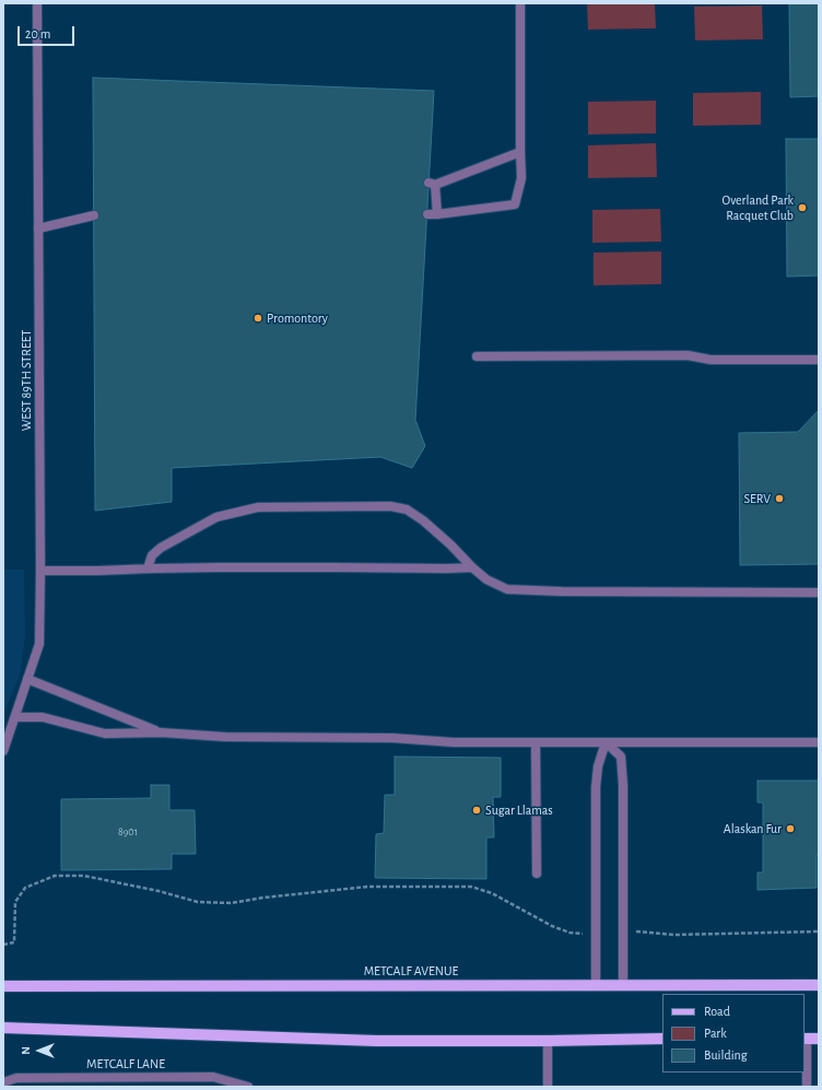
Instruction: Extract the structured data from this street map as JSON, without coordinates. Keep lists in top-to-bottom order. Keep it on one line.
{"streets":{"main road":["METCALF AVENUE"],"street":["WEST 89TH STREET","METCALF LANE"]},"places":["Overland Park Racquet Club","Promontory","SERV","Sugar Llamas","Alaskan Fur"],"house_numbers":["8901"],"legend":["Road","Park","Building"],"scale_bar":"20 m","north":"left"}
